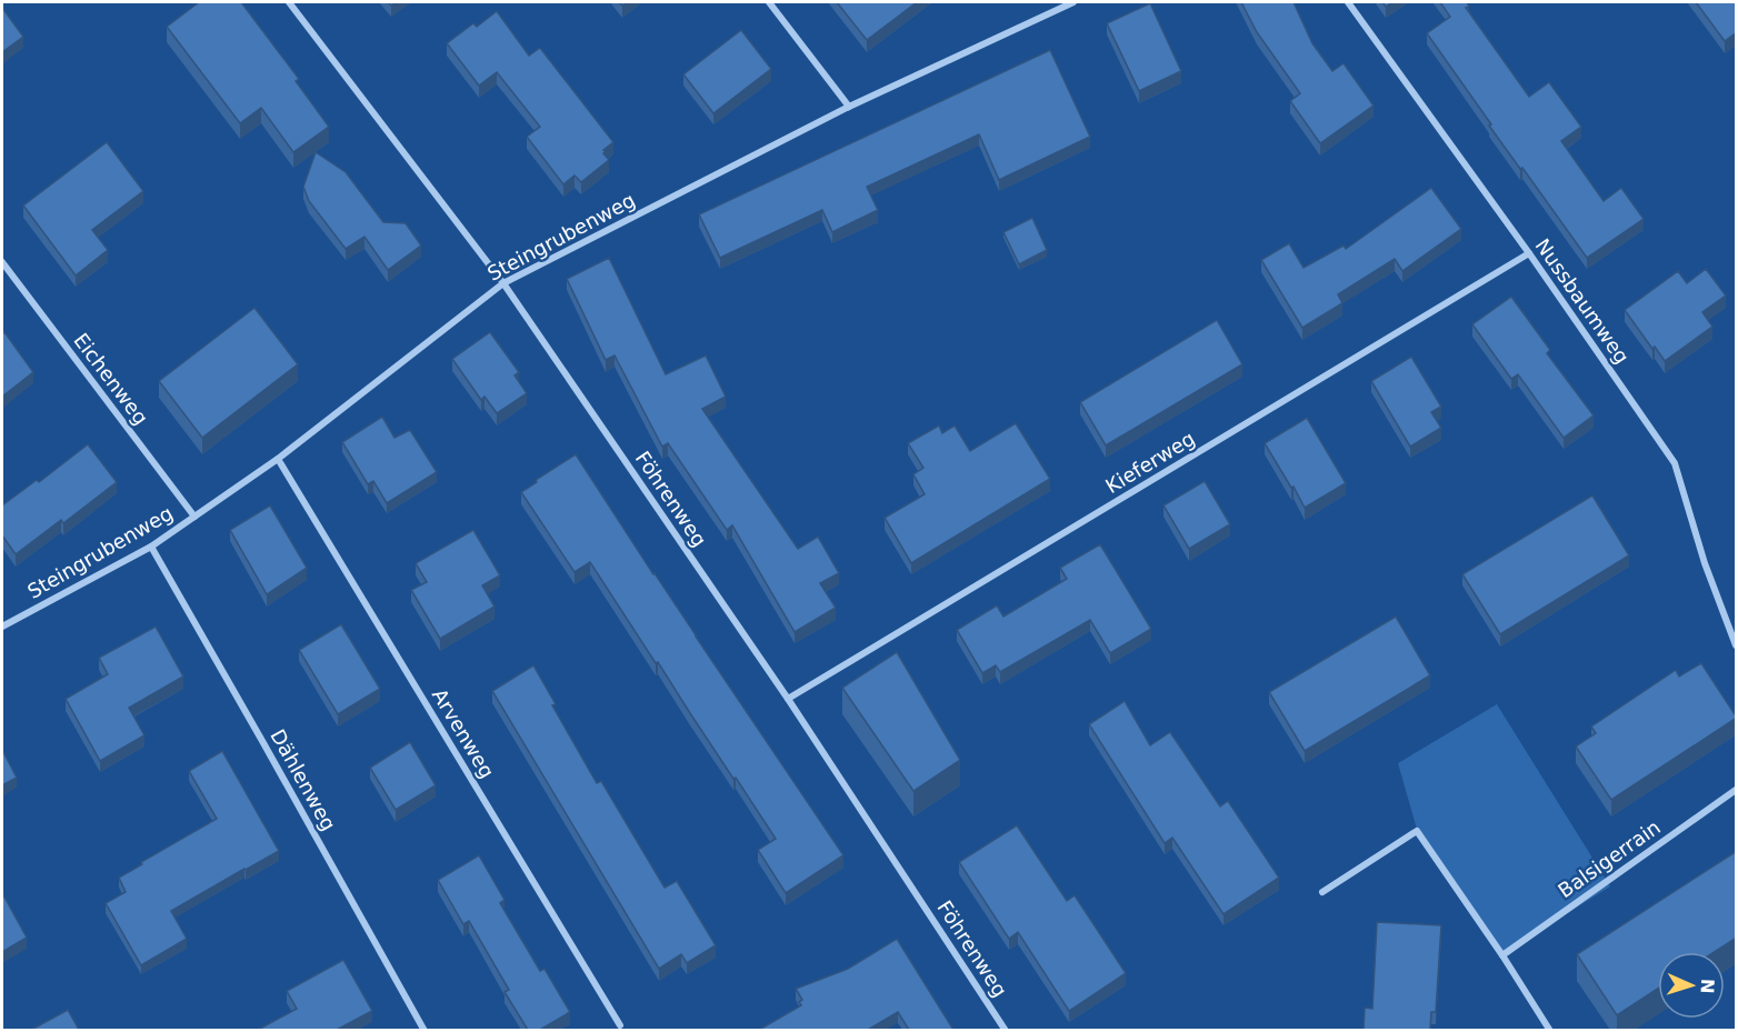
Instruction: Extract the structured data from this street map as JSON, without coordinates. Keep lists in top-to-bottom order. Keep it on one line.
{"streets":{"street":["Steingrubenweg","Nussbaumweg","Eichenweg","Kieferweg","Föhrenweg","Arvenweg","Dählenweg","Balsigerrain"]},"crossings":[["Steingrubenweg","Eichenweg"],["Steingrubenweg","Föhrenweg"],["Steingrubenweg","Arvenweg"],["Steingrubenweg","Dählenweg"],["Nussbaumweg","Kieferweg"],["Kieferweg","Föhrenweg"]],"north":"right"}
